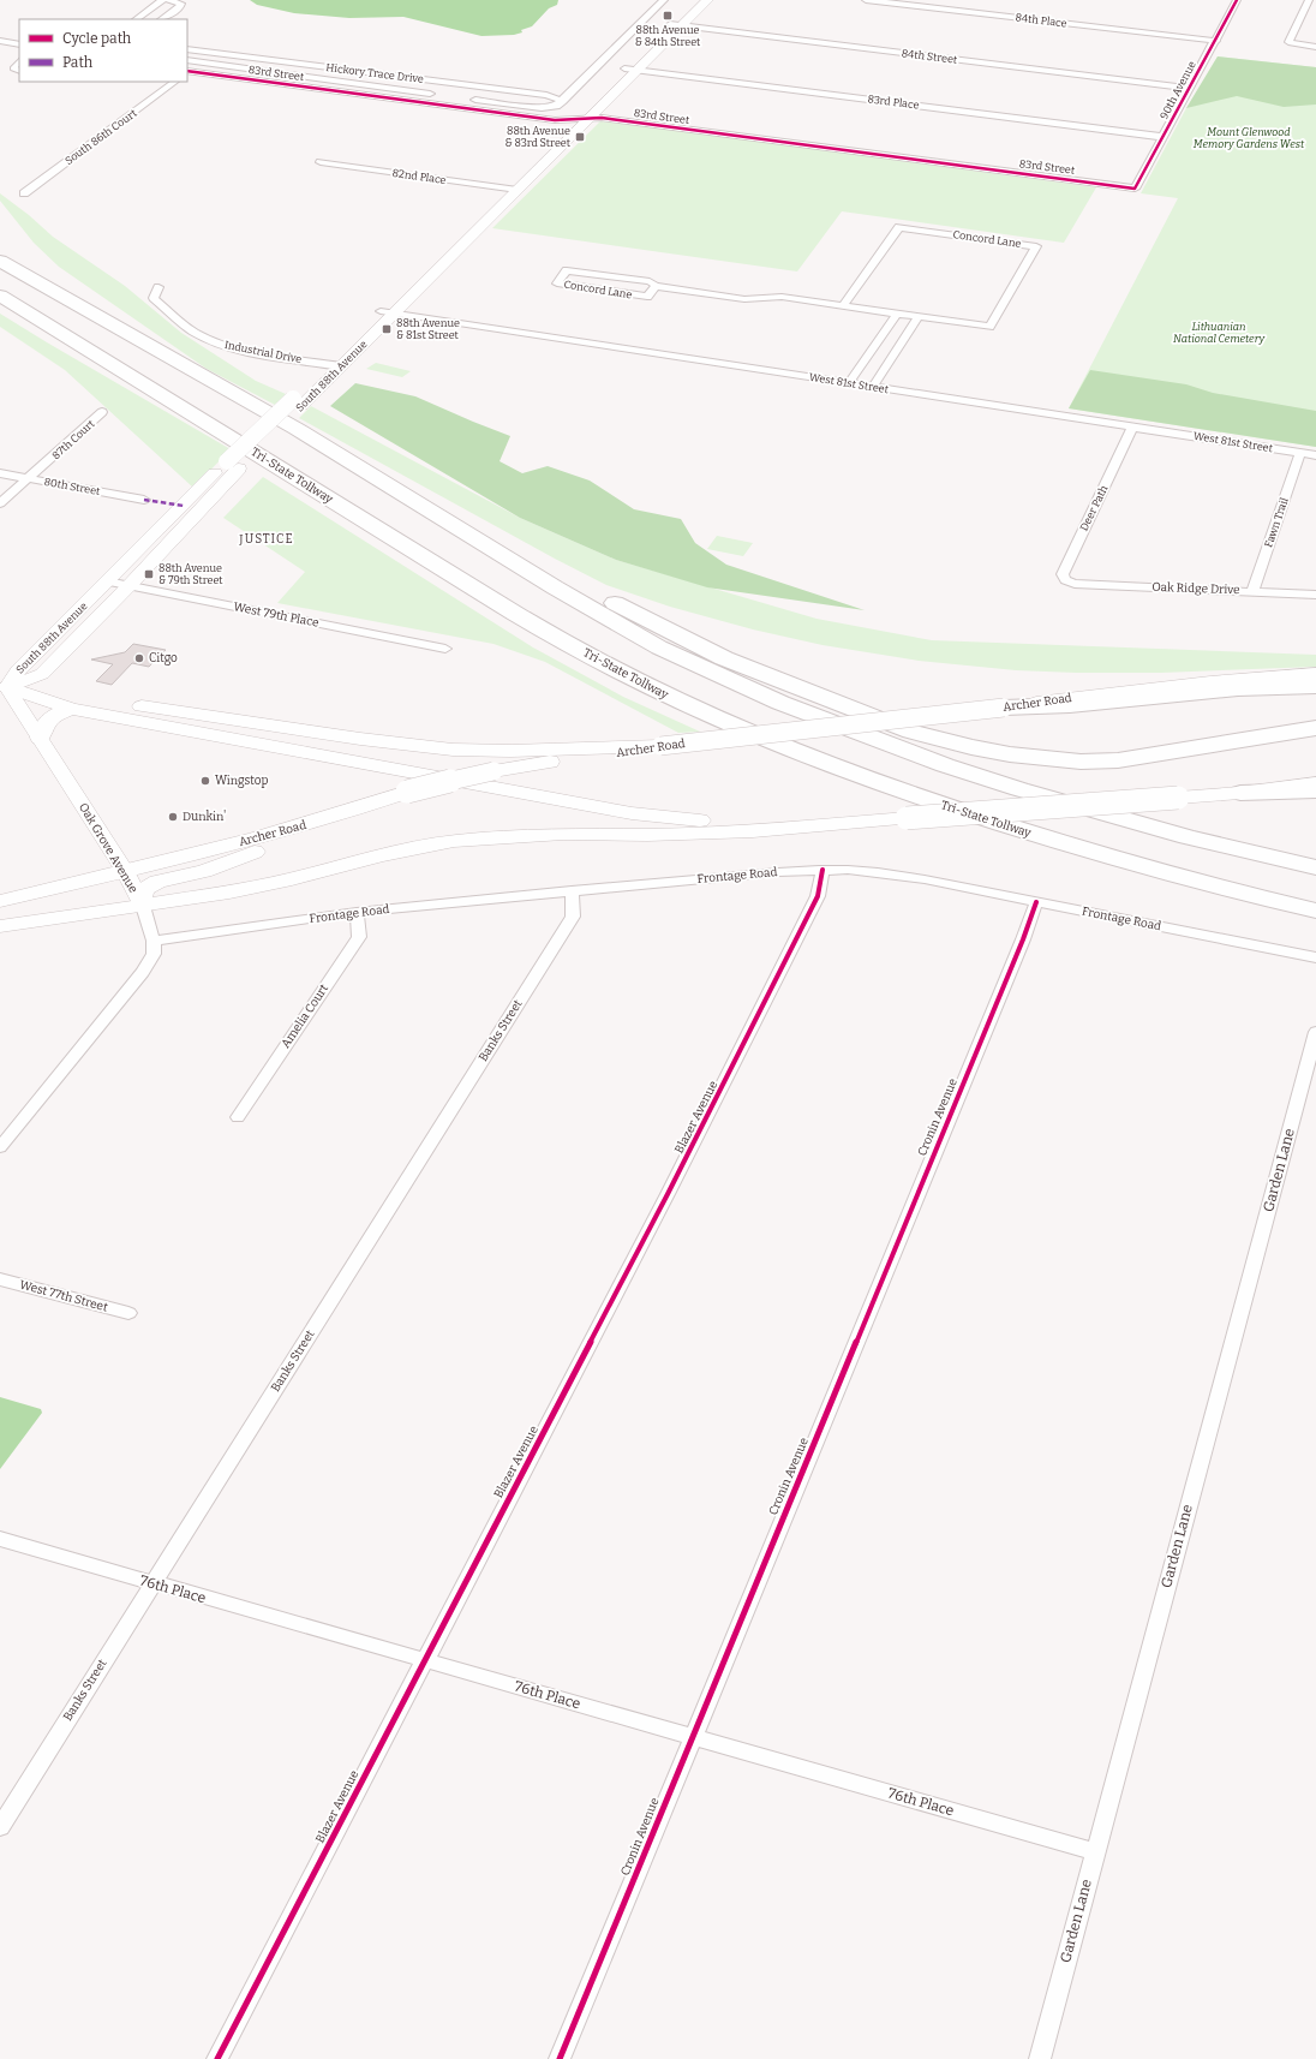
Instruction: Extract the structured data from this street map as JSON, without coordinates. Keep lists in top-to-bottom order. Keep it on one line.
{"streets":{"highway":["Tri-State Tollway"],"main road":["Archer Road"],"street":["84th Place","84th Street","83rd Street","Hickory Trace Drive","90th Avenue","83rd Place","South 86th Court","82nd Place","Concord Lane","Industrial Drive","South 88th Avenue","West 81st Street","87th Court","80th Street","Deer Path","Fawn Trail","Oak Ridge Drive","West 79th Place","Oak Grove Avenue","Frontage Road","Amelia Court","Banks Street","Blazer Avenue","Cronin Avenue","Garden Lane","West 77th Street","76th Place"]},"crossings":[["84th Place","90th Avenue"],["84th Street","90th Avenue"],["84th Street","South 88th Avenue"],["83rd Street","90th Avenue"],["83rd Street","South 88th Avenue"],["90th Avenue","83rd Place"],["83rd Place","South 88th Avenue"],["82nd Place","South 88th Avenue"],["Industrial Drive","South 88th Avenue"],["South 88th Avenue","West 81st Street"],["South 88th Avenue","West 79th Place"],["South 88th Avenue","Oak Grove Avenue"],["West 81st Street","Deer Path"],["West 81st Street","Fawn Trail"],["87th Court","80th Street"],["Deer Path","Oak Ridge Drive"],["Fawn Trail","Oak Ridge Drive"],["Archer Road","Oak Grove Avenue"],["Oak Grove Avenue","Frontage Road"],["Frontage Road","Amelia Court"],["Frontage Road","Banks Street"],["Frontage Road","Blazer Avenue"],["Frontage Road","Cronin Avenue"],["Banks Street","76th Place"],["Blazer Avenue","76th Place"],["Cronin Avenue","76th Place"],["Garden Lane","76th Place"]],"districts":["JUSTICE"],"parks":["Mount Glenwood Memory Gardens West","Lithuanian National Cemetery"],"places":{"transit":["88th Avenue & 84th Street","88th Avenue & 83rd Street","88th Avenue & 81st Street","88th Avenue & 79th Street"],"other":["Citgo","Wingstop","Dunkin'"]},"legend":["Cycle path","Path"]}
